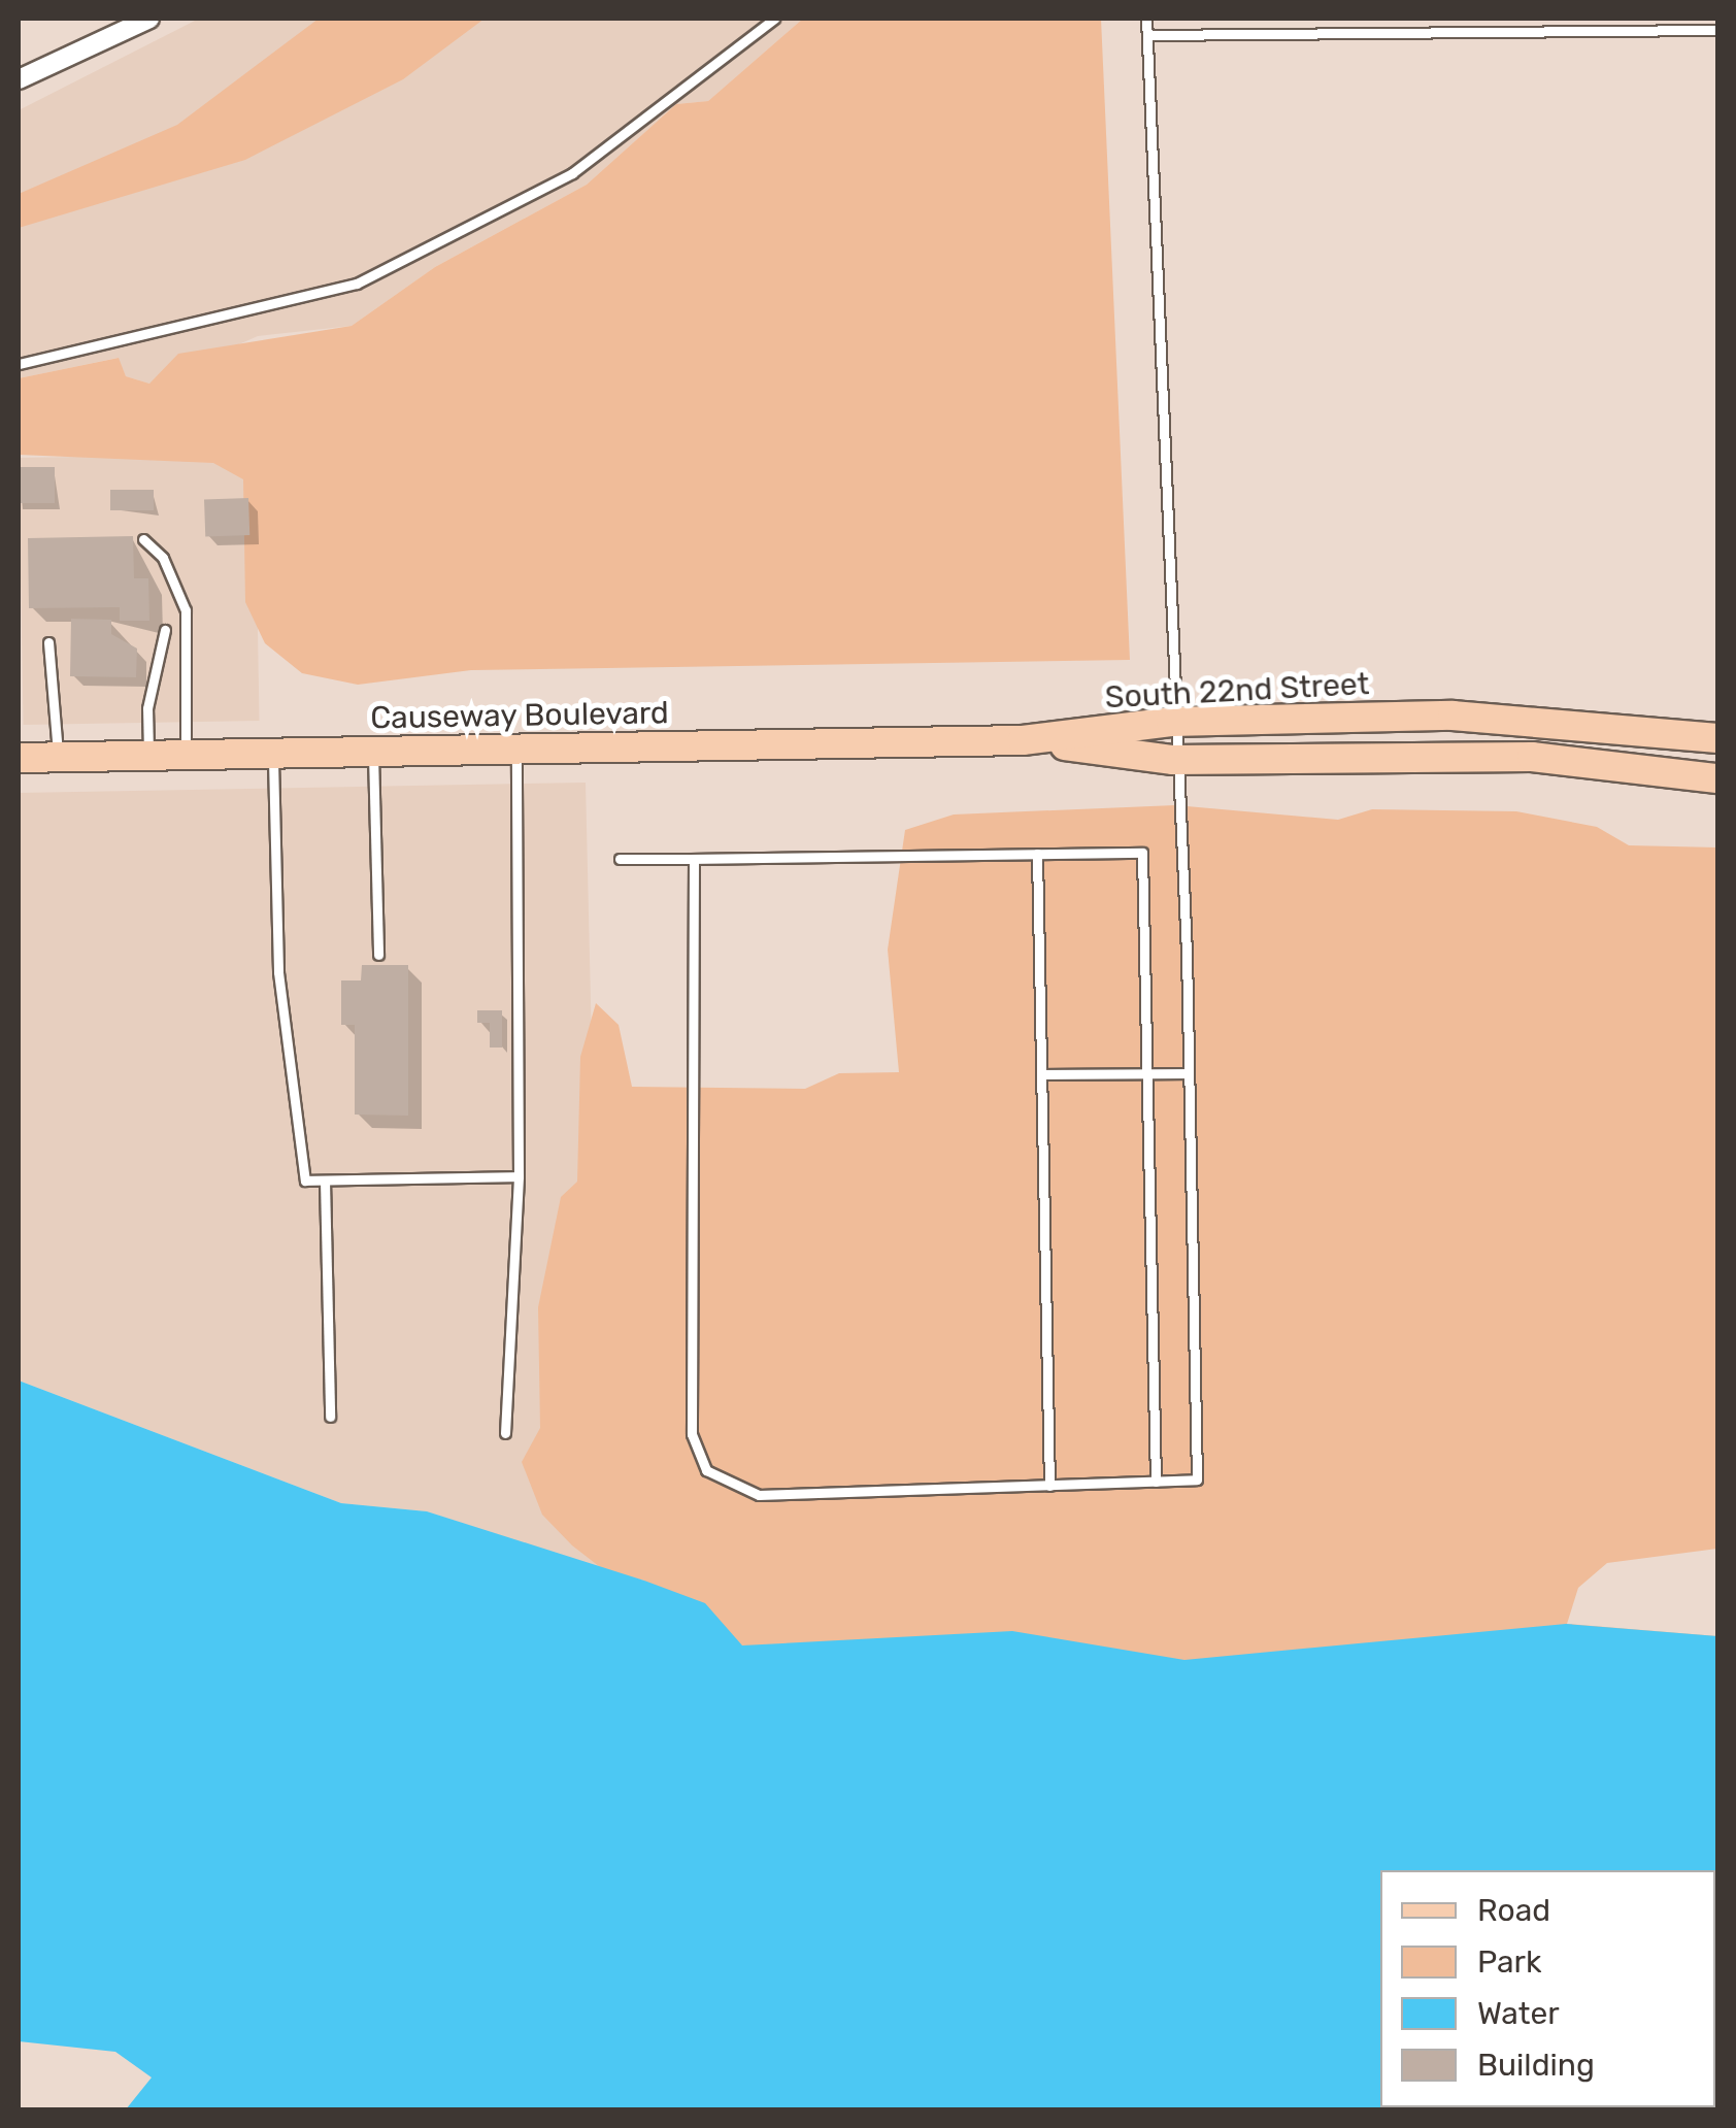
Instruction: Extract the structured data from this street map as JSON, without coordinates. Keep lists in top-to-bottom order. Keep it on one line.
{"streets":{"main road":["South 22nd Street","Causeway Boulevard"]},"crossings":[["South 22nd Street","Causeway Boulevard"]],"legend":["Road","Park","Water","Building"]}
